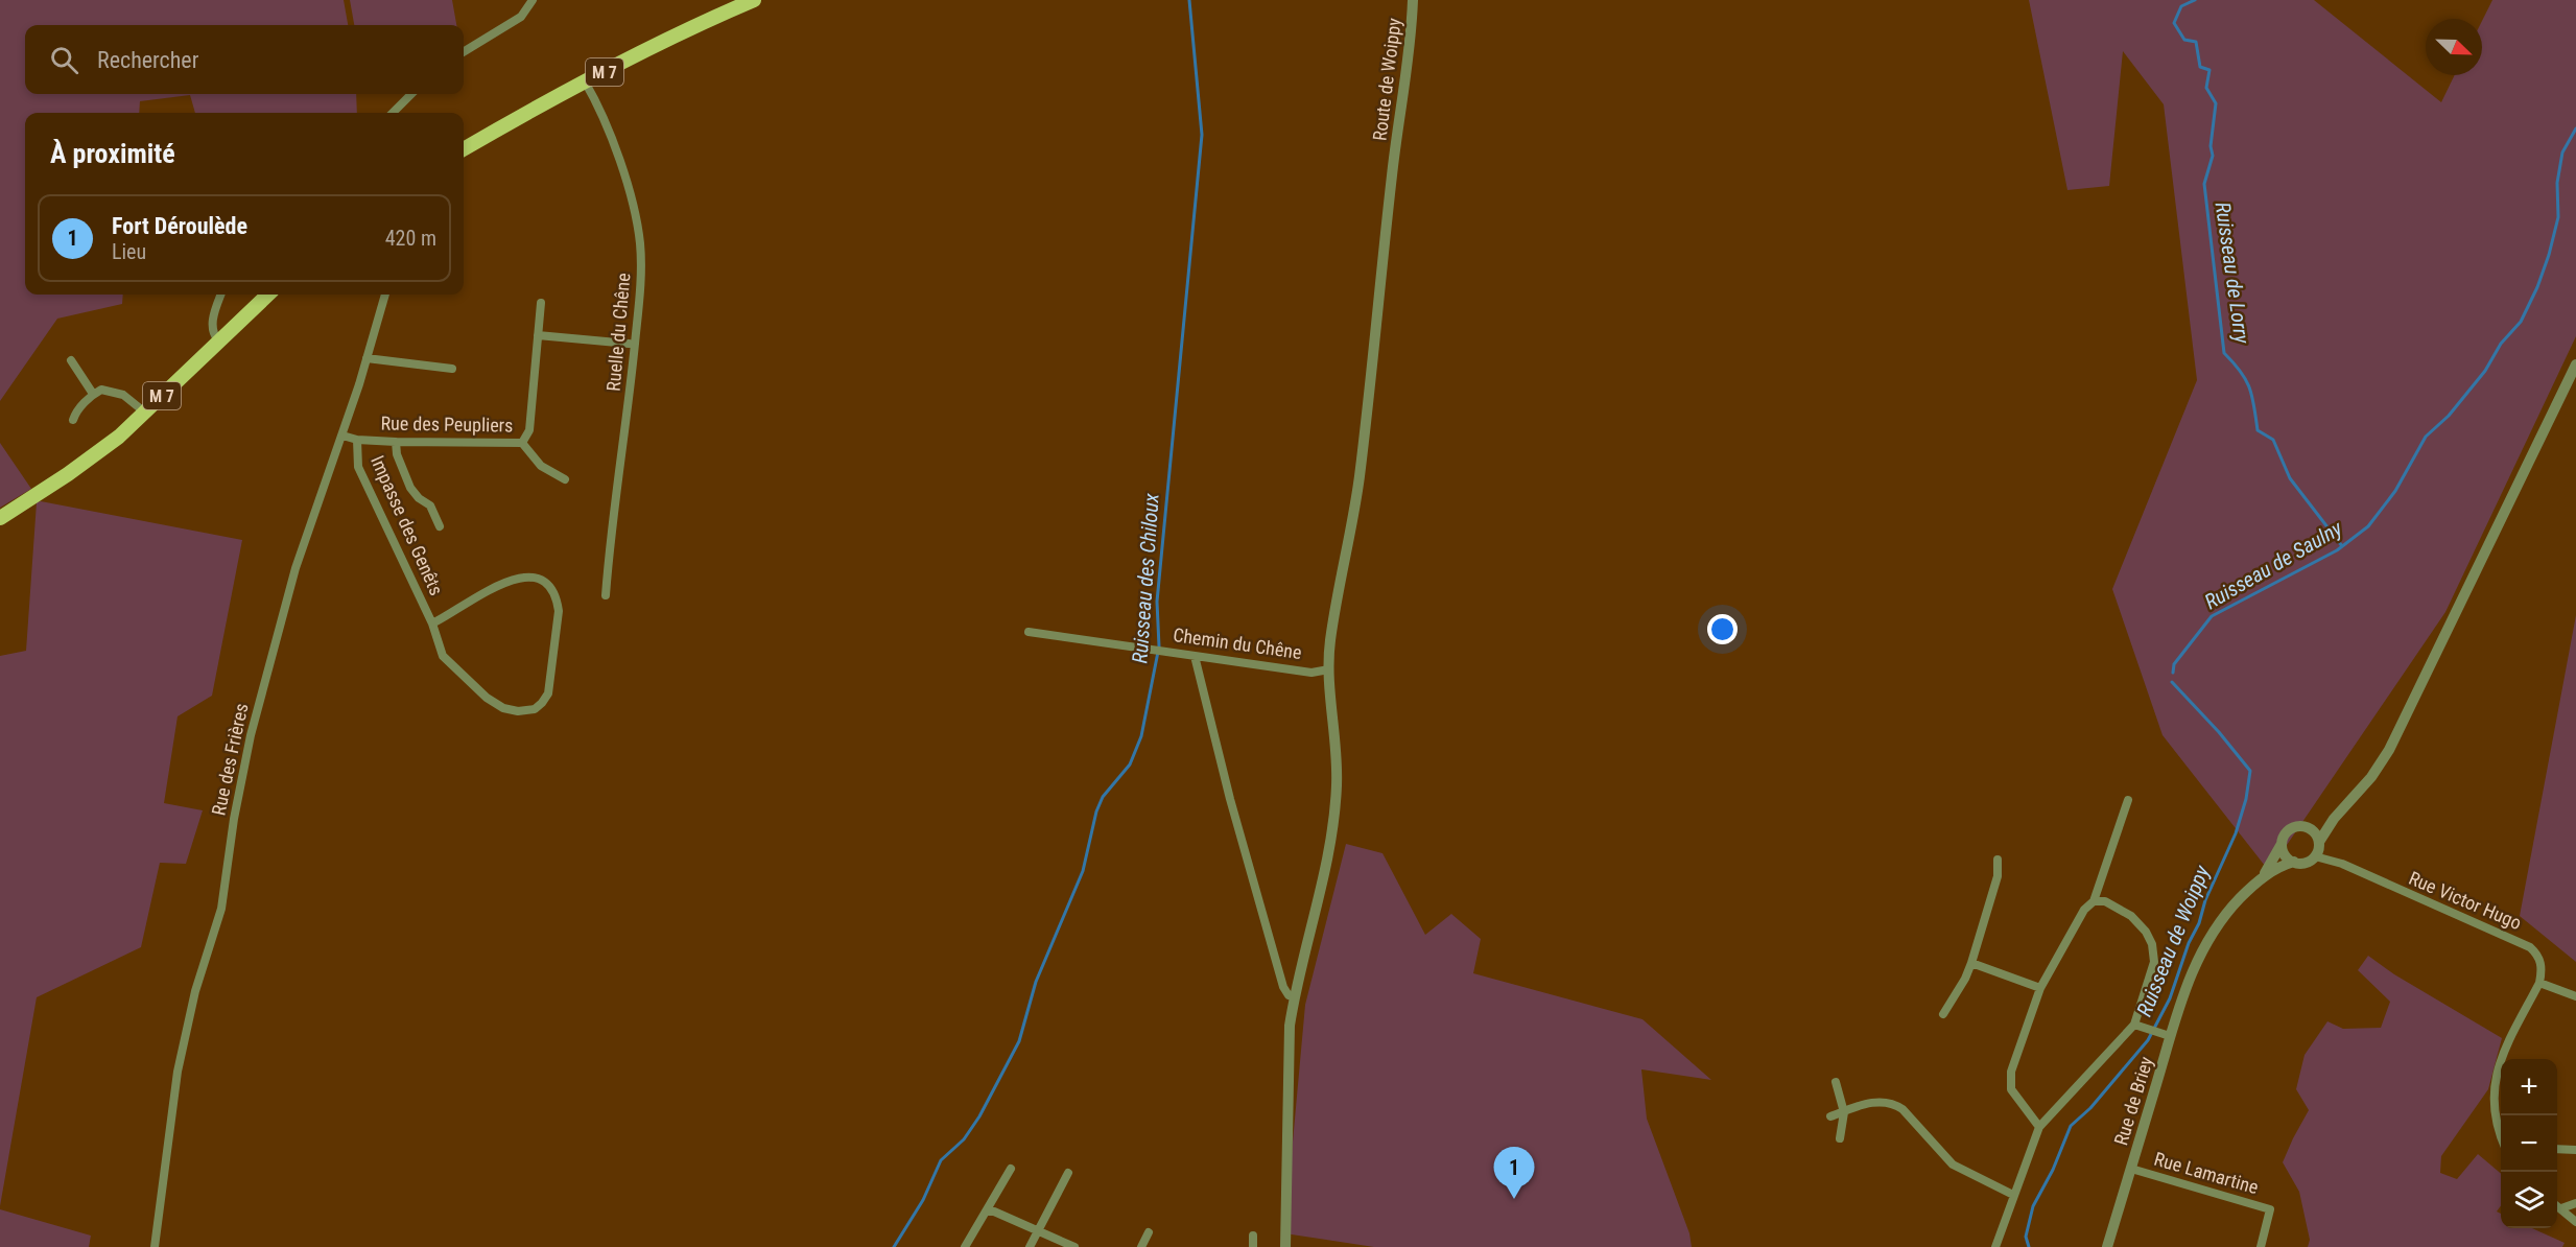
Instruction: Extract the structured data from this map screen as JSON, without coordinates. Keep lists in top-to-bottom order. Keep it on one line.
{"streets":{"main road":["M 7"],"street":["Route de Woippy","Ruelle du Chêne","Rue des Peupliers","Impasse des Genêts","Chemin du Chêne","Rue des Frières","Rue Victor Hugo","Rue de Briey","Rue Lamartine"]},"crossings":[["M 7","Ruelle du Chêne"],["Route de Woippy","Chemin du Chêne"],["Rue des Peupliers","Impasse des Genêts"],["Rue des Peupliers","Rue des Frières"],["Rue Victor Hugo","Rue de Briey"],["Rue de Briey","Rue Lamartine"]],"water":["Ruisseau de Lorry","Ruisseau de Saulny","Ruisseau des Chiloux","Ruisseau de Woippy"],"north":"bottom right","page":{"search":"Rechercher","heading":"À proximité","list":[{"mark":"1","name":"Fort Déroulède","note":"Lieu","value":"420 m"}],"map_buttons":["+","−"],"pins":"1"}}
